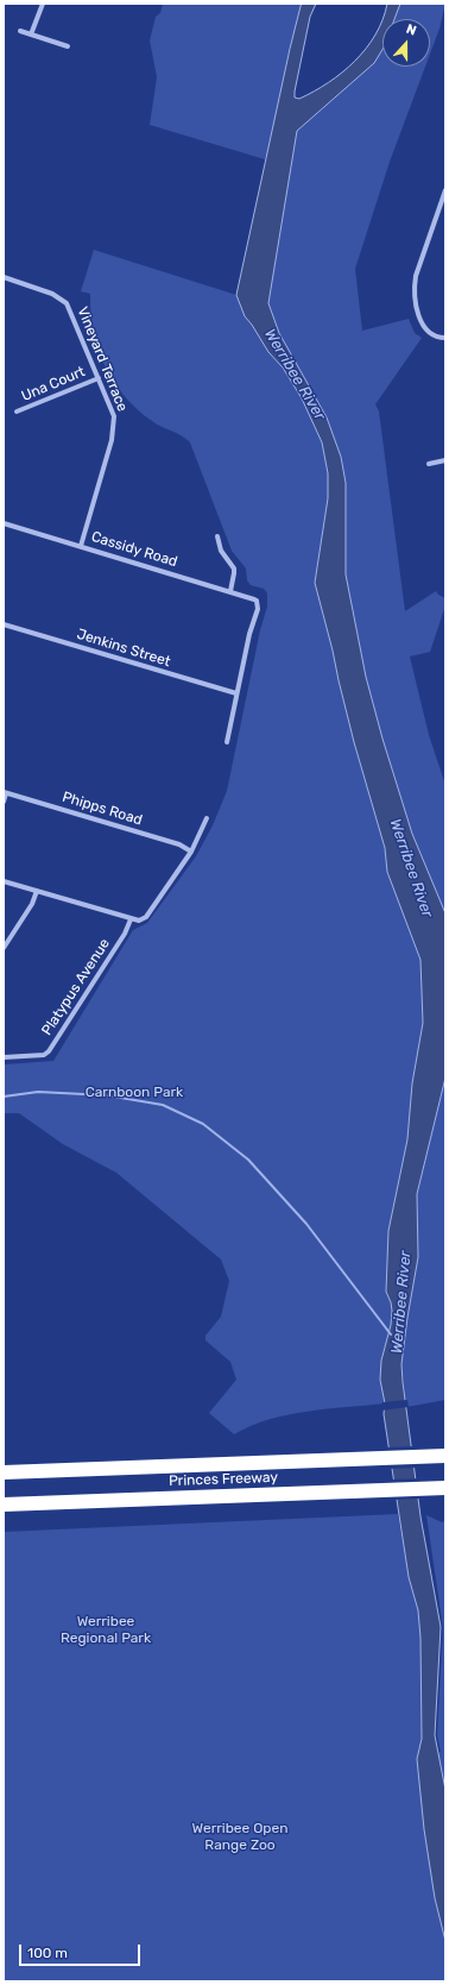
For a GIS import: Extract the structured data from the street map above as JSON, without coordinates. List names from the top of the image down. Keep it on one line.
{"streets":{"highway":["Princes Freeway"],"street":["Vineyard Terrace","Una Court","Cassidy Road","Jenkins Street","Phipps Road","Platypus Avenue"]},"crossings":[["Vineyard Terrace","Una Court"],["Vineyard Terrace","Cassidy Road"],["Cassidy Road","Jenkins Street"]],"water":["Werribee River"],"parks":["Carnboon Park","Werribee Regional Park","Werribee Open Range Zoo"],"scale_bar":"100 m","north":"top"}
